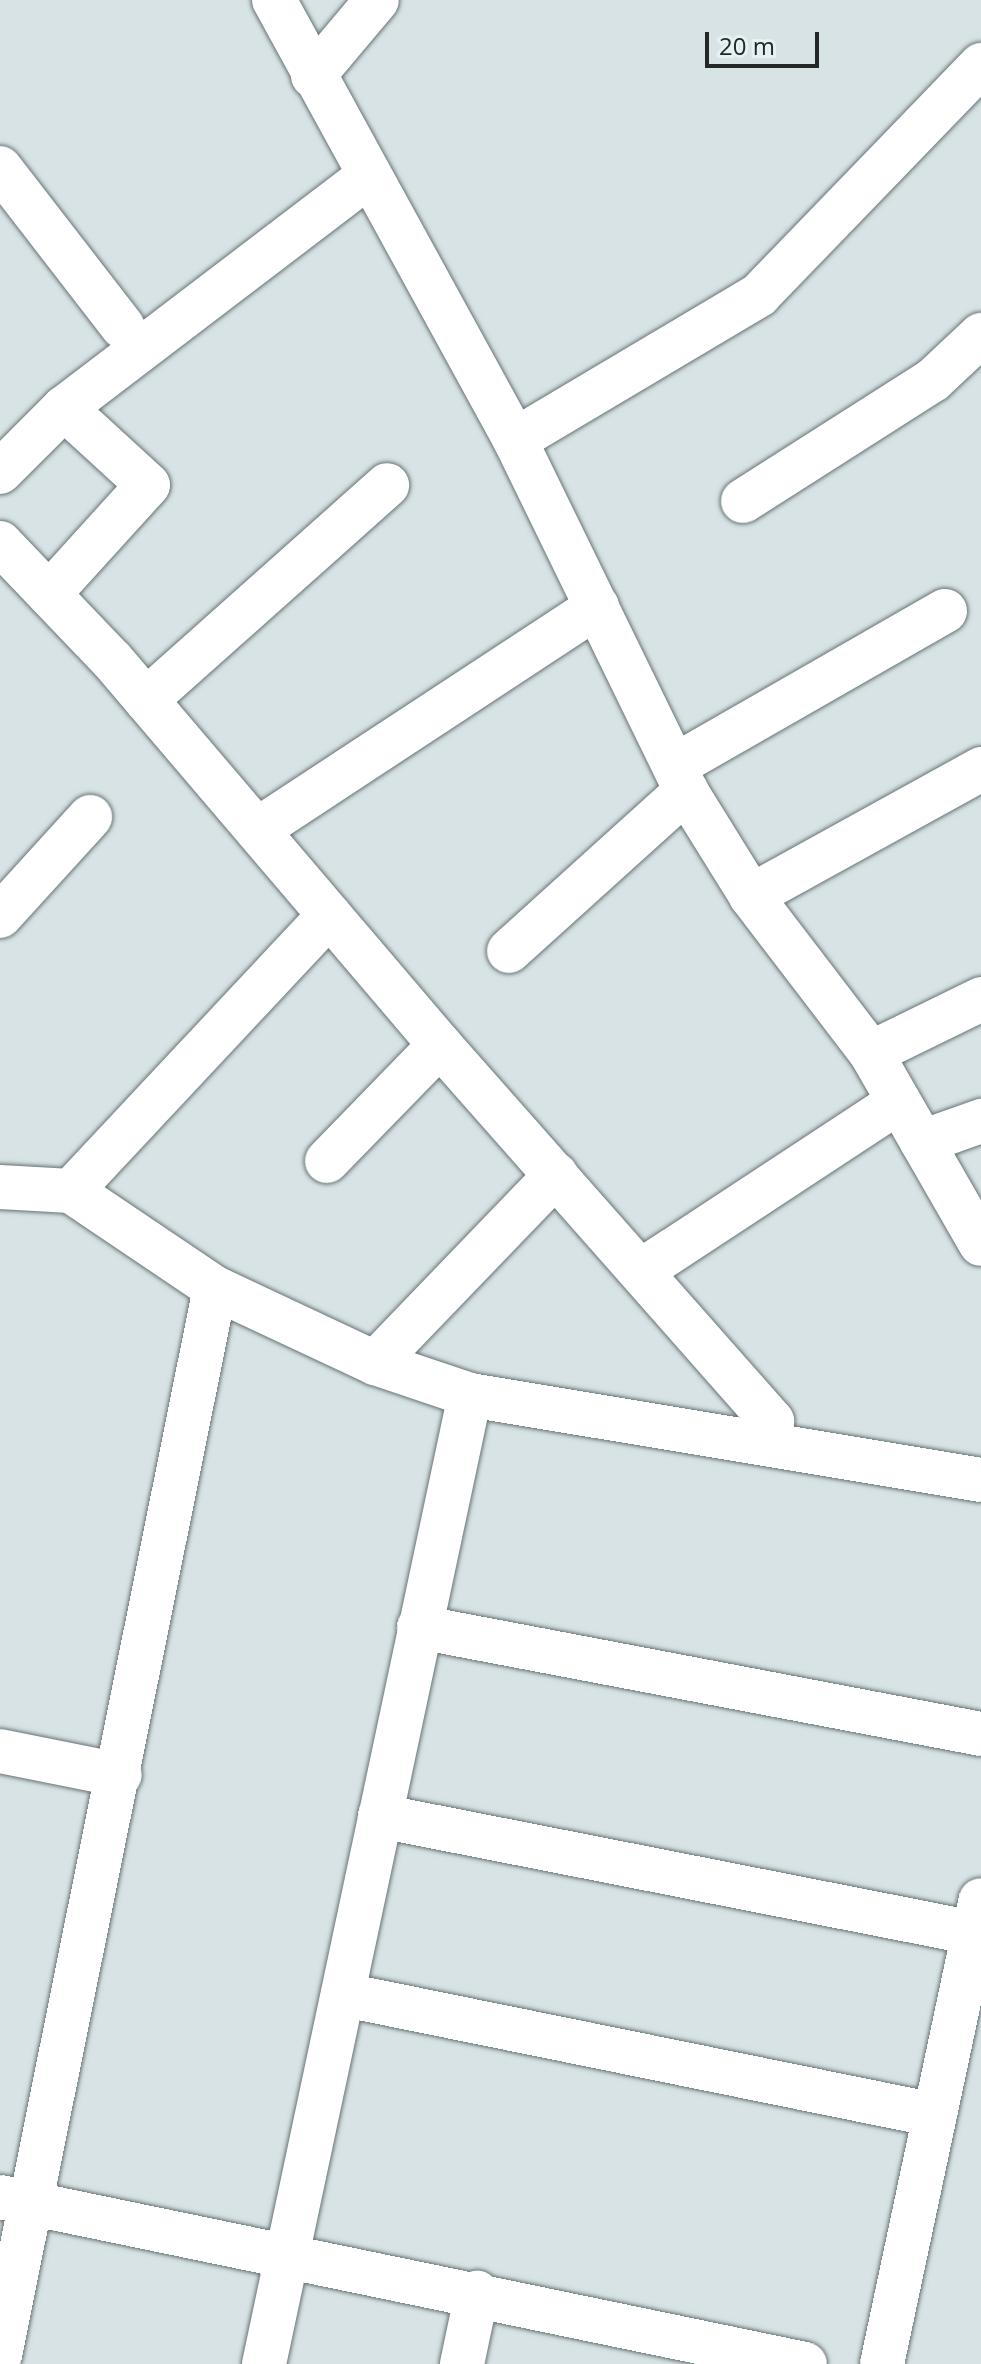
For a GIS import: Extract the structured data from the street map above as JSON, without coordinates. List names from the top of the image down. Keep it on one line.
{"scale_bar":"20 m"}
